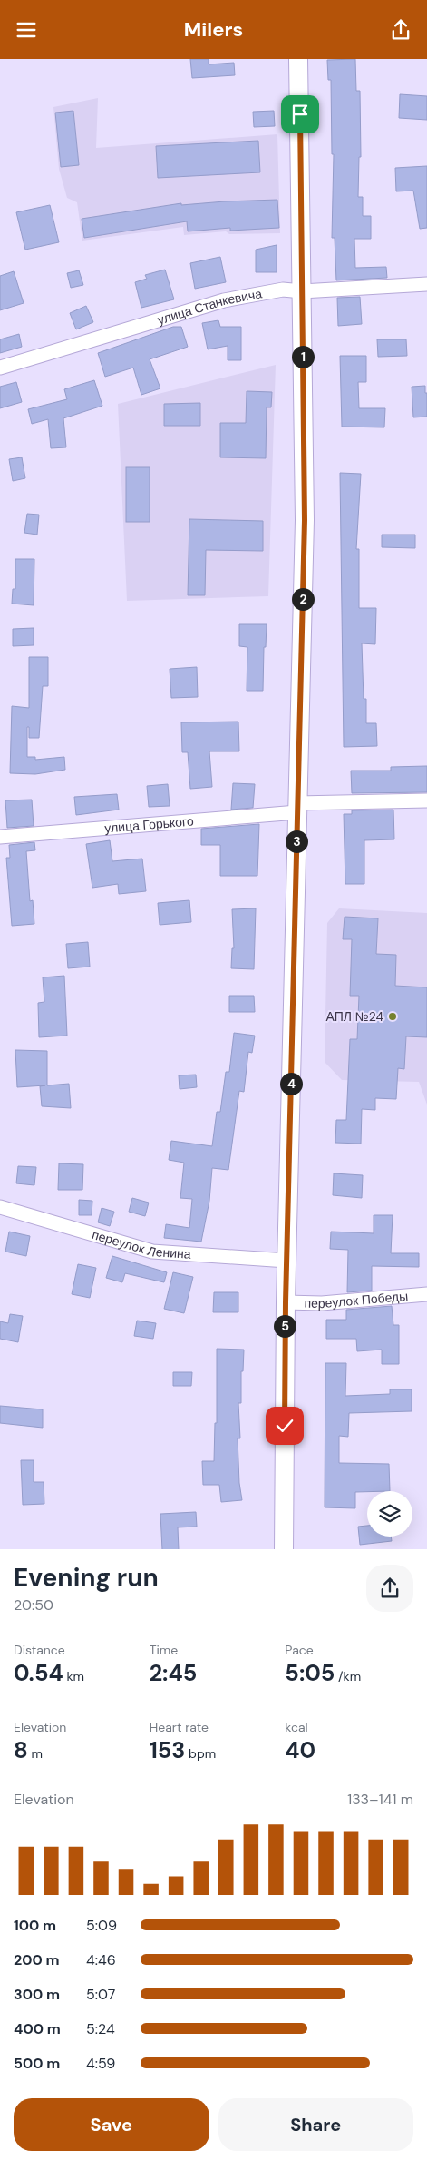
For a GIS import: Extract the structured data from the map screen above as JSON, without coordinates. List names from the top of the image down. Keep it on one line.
{"streets":{"street":["улица Станкевича","улица Горького","переулок Ленина","переулок Победы"]},"places":["АПЛ №24"],"page":{"header":"Milers","pins":["1","2","3","4","5"],"heading":["Evening run","20:50"],"stats":[["Distance","0.54 km"],["Time","2:45"],["Pace","5:05 /km"],["Elevation","8 m"],["Heart rate","153 bpm"],["kcal","40"]],"chart":["Elevation","133–141 m"],"list":[{"name":"100 m","note":"5:09"},{"name":"200 m","note":"4:46"},{"name":"300 m","note":"5:07"},{"name":"400 m","note":"5:24"},{"name":"500 m","note":"4:59"}],"buttons":["Save","Share"]}}
